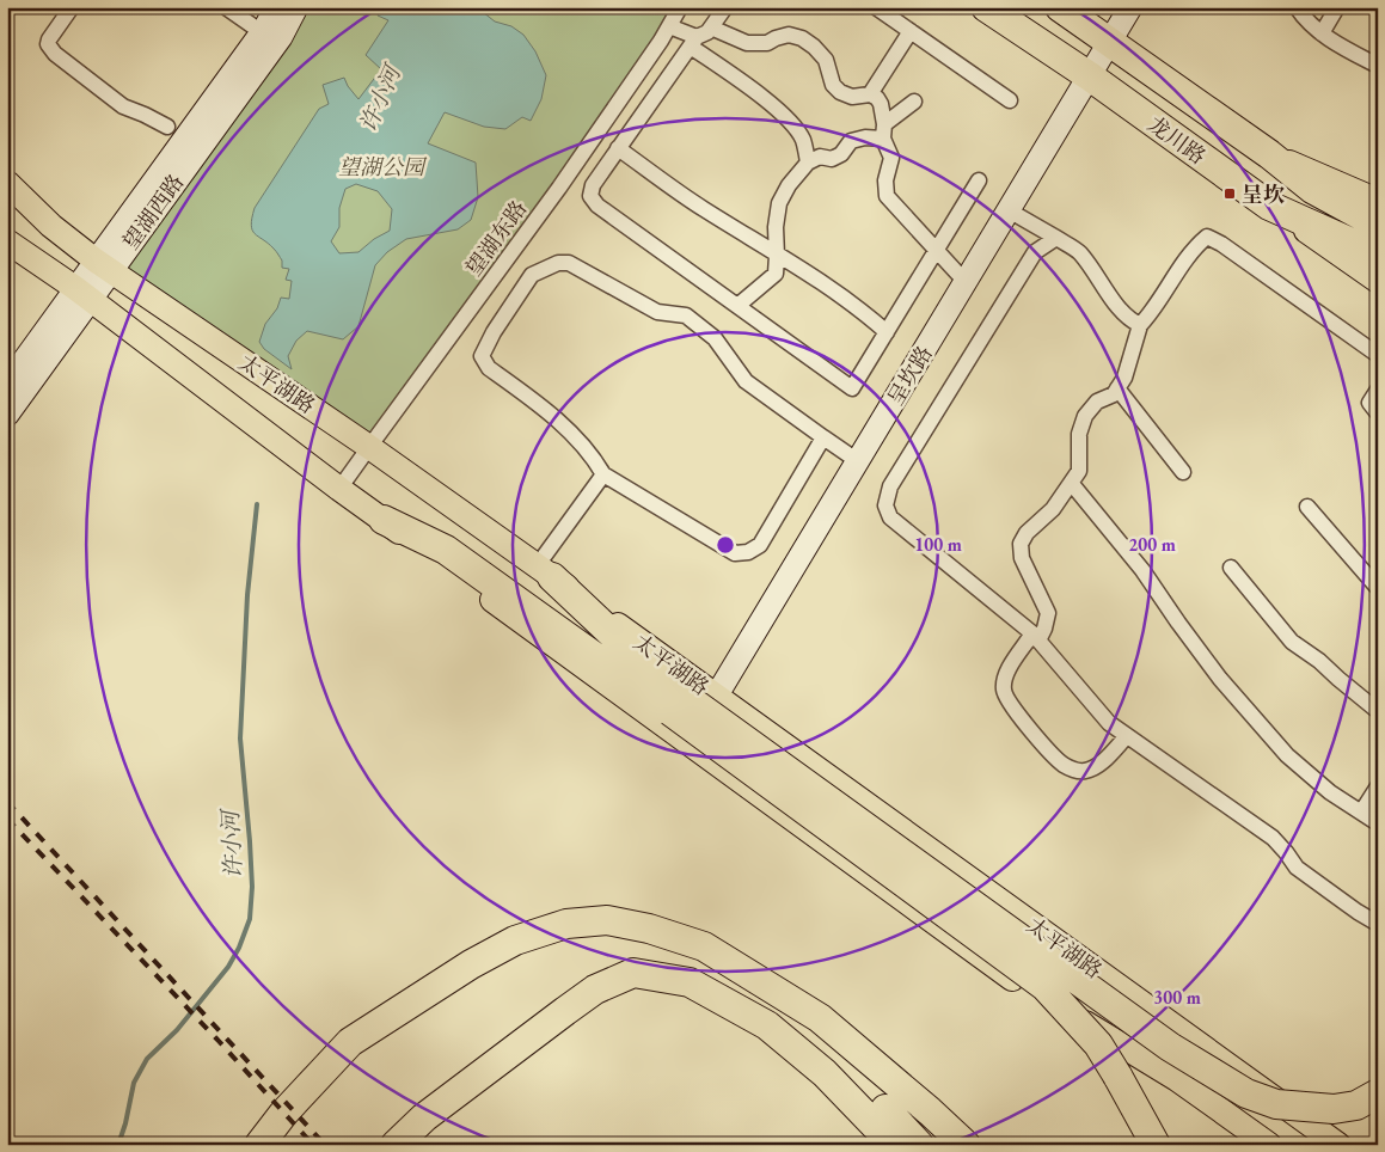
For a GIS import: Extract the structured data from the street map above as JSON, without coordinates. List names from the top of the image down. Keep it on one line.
{"streets":{"highway":["龙川路"],"main road":["太平湖路"],"street":["望湖西路","望湖东路","呈坎路"]},"crossings":[["龙川路","呈坎路"],["望湖西路","太平湖路"],["望湖东路","太平湖路"],["呈坎路","太平湖路"]],"water":["许小河"],"parks":["望湖公园"],"places":{"transit":["呈坎"]},"rings":["100 m","200 m","300 m"]}
